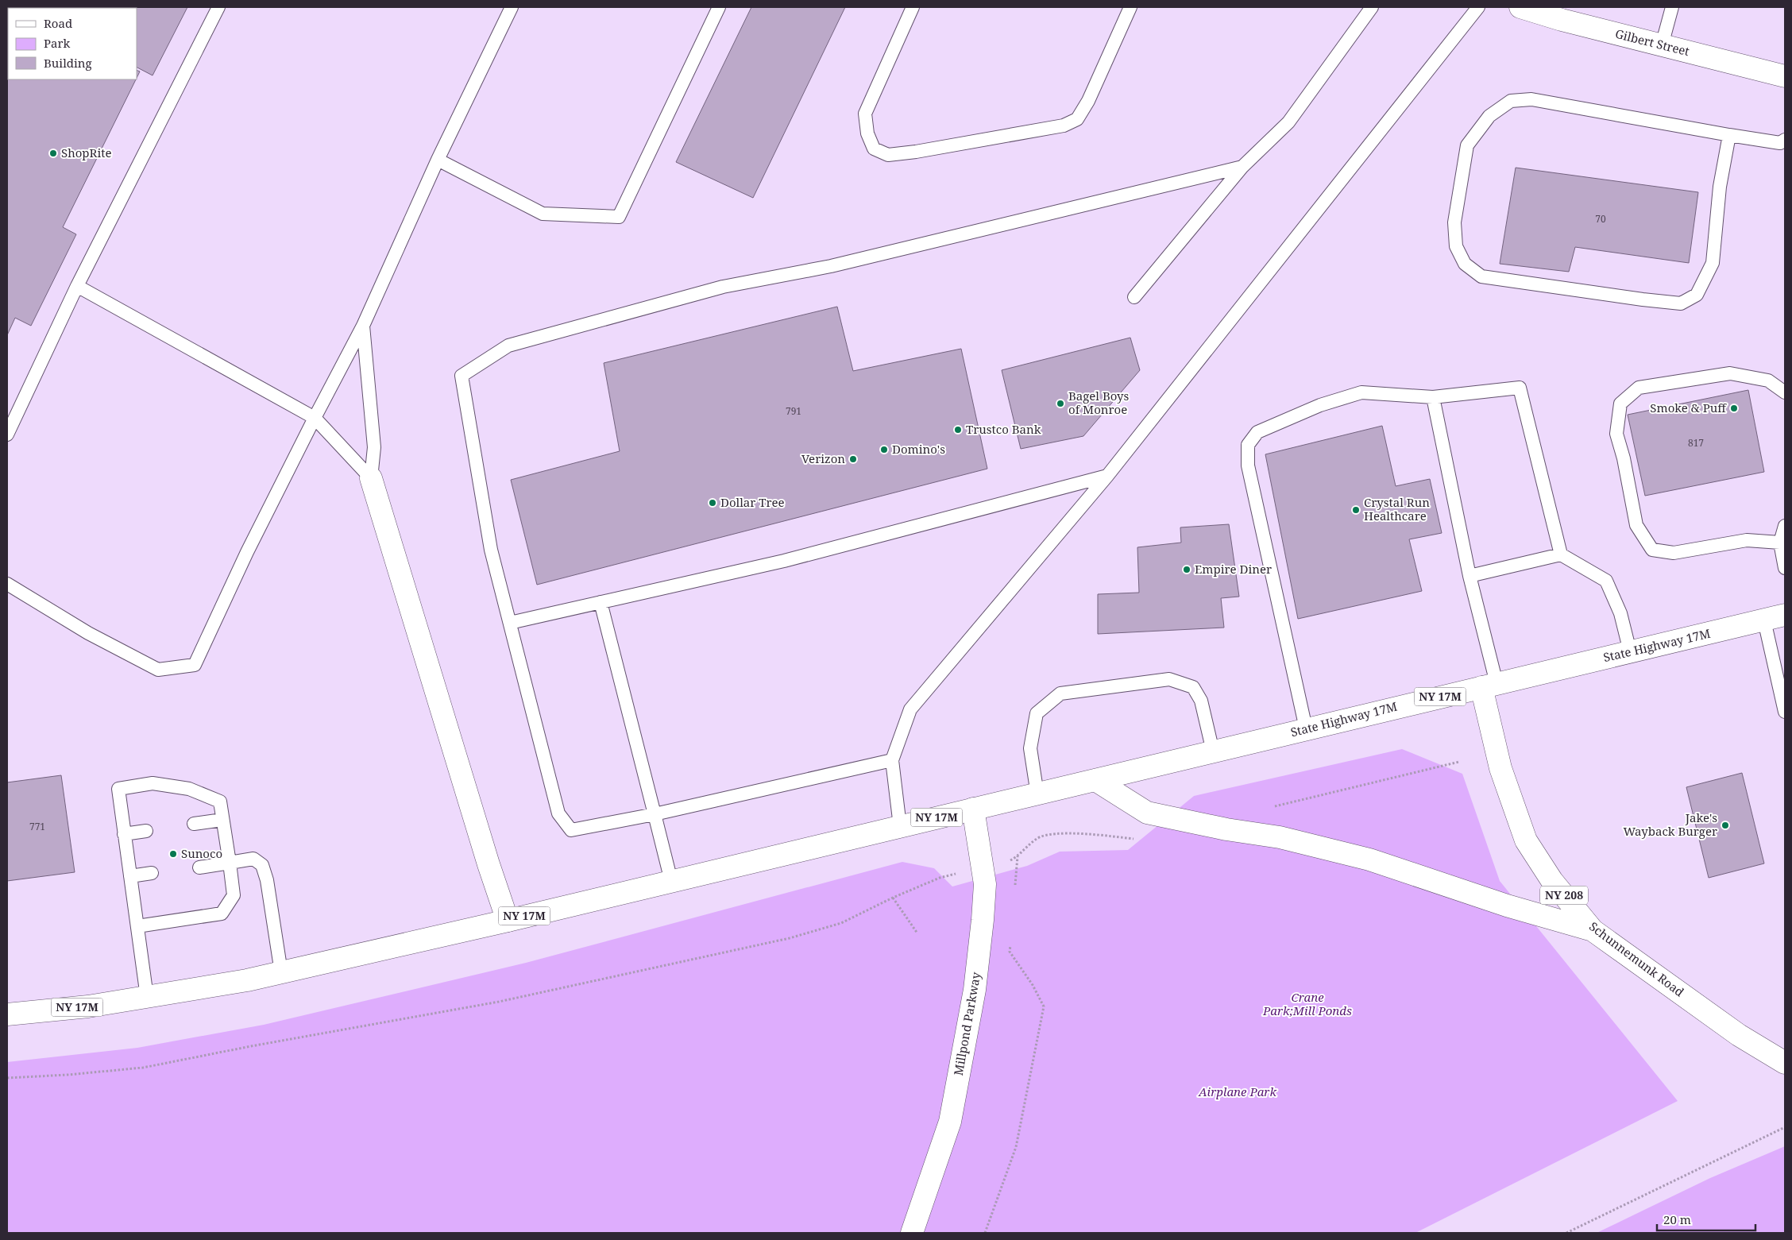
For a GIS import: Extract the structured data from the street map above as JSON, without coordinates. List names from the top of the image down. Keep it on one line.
{"streets":{"main road":["Gilbert Street","State Highway 17M","NY 17M","NY 208","Schunnemunk Road","Millpond Parkway"]},"crossings":[["State Highway 17M","NY 17M"],["State Highway 17M","Schunnemunk Road"],["State Highway 17M","Millpond Parkway"],["NY 17M","Millpond Parkway"]],"parks":["Crane Park;Mill Ponds","Airplane Park"],"places":["ShopRite","Bagel Boys of Monroe","Smoke & Puff","Trustco Bank","Domino's","Verizon","Dollar Tree","Crystal Run Healthcare","Empire Diner","Jake's Wayback Burger","Sunoco"],"house_numbers":["70","791","817","771"],"legend":["Road","Park","Building"],"scale_bar":"20 m"}
